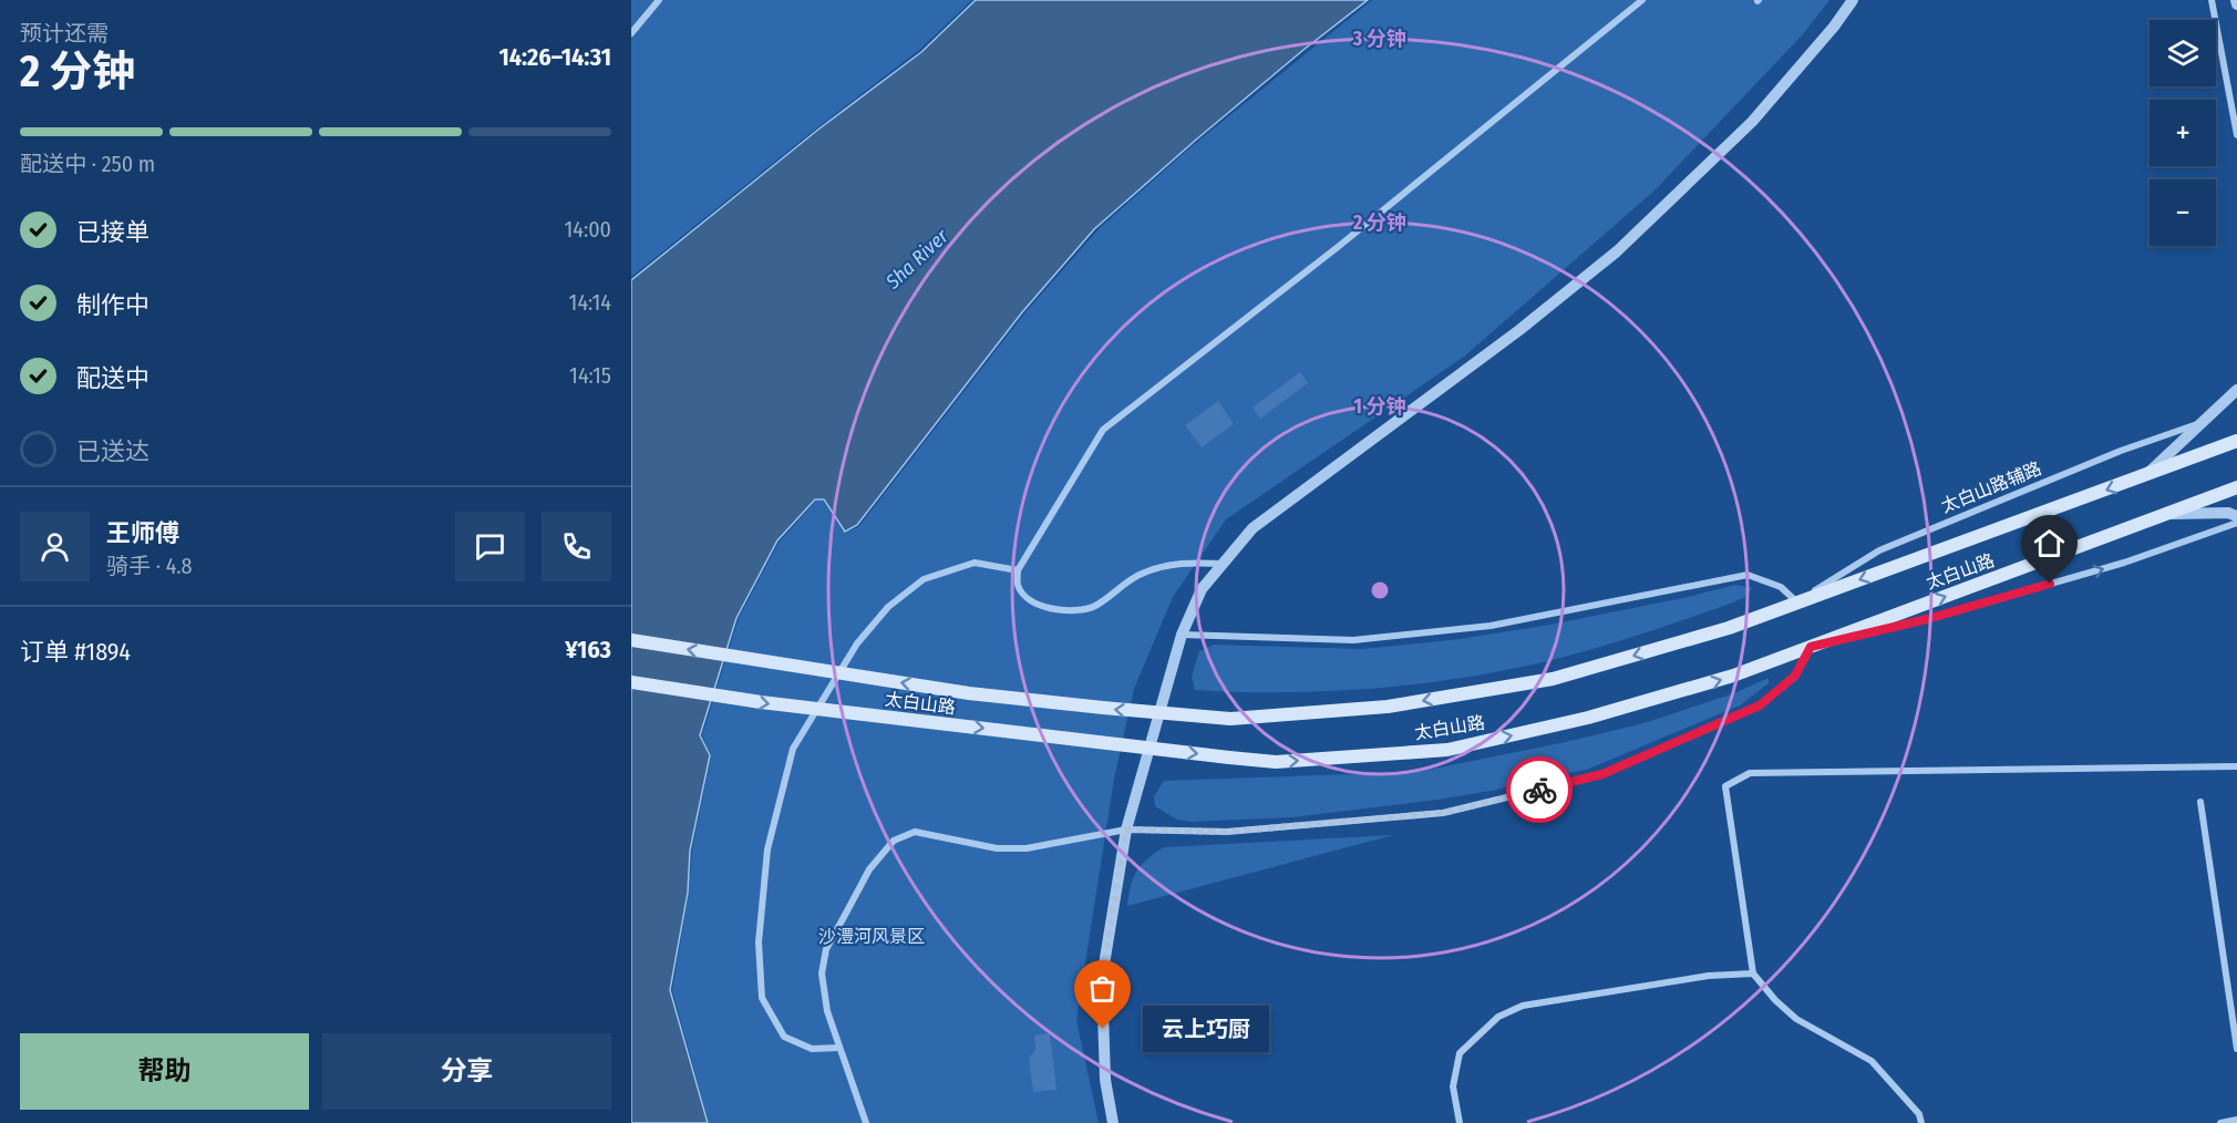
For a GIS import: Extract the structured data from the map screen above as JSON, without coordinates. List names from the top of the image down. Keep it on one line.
{"streets":{"main road":["太白山路"],"street":["太白山路辅路"]},"crossings":[["太白山路辅路","太白山路"]],"water":["Sha River"],"parks":["沙澧河风景区"],"places":["云上巧厨"],"page":{"heading":["2 分钟","预计还需","14:26–14:31"],"panel":["王师傅","骑手 · 4.8","订单 #1894","¥163"],"map_buttons":["+","−"],"bar":"配送中 · 250 m","list":[["已接单","14:00"],["制作中","14:14"],["配送中","14:15"],"已送达"],"bubble":"云上巧厨","buttons":["帮助","分享"]},"rings":["3 分钟","2 分钟","1 分钟"]}
